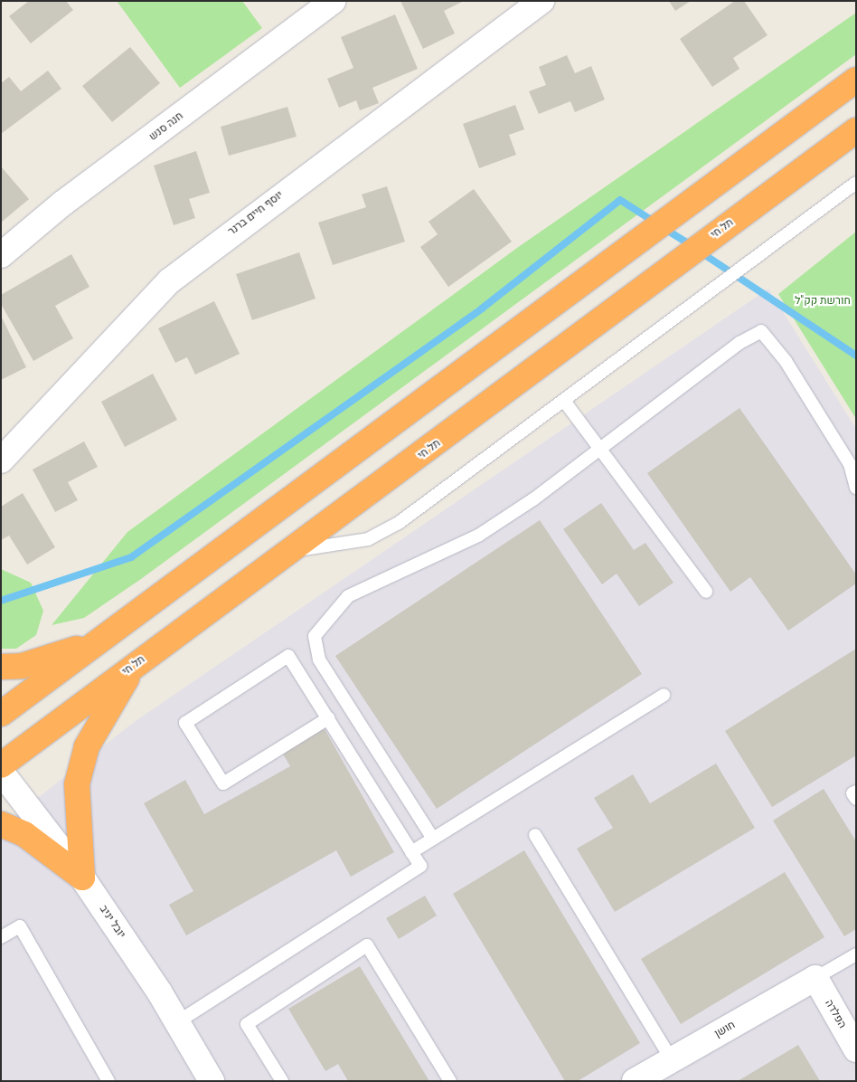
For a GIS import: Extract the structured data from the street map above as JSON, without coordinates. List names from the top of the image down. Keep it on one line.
{"streets":{"highway":["תל חי"],"street":["חנה סנש","יוסף חיים ברנר","יובל יניב","הפלדה","חושן"]},"crossings":[["הפלדה","חושן"]],"parks":["חורשת קק\"ל"]}
